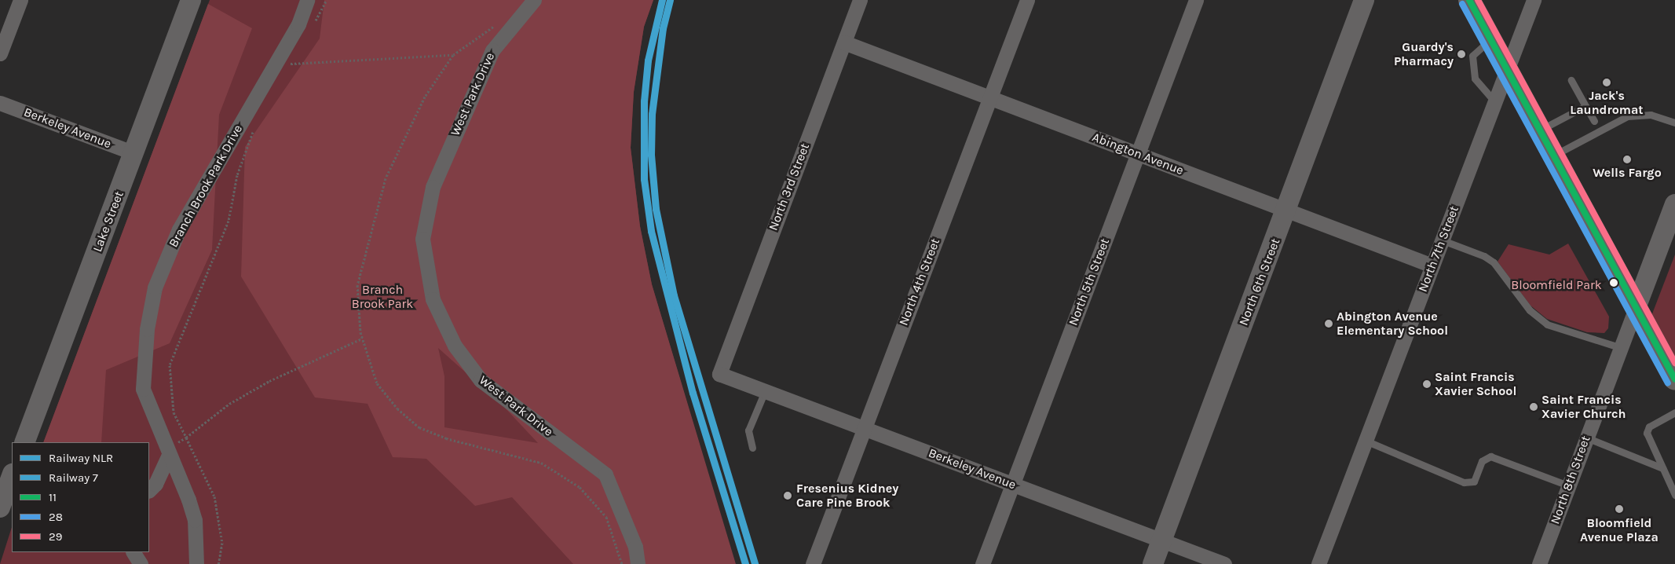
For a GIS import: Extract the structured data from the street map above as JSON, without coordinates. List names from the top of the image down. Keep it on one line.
{"streets":{"street":["West Park Drive","Berkeley Avenue","Abington Avenue","Branch Brook Park Drive","North 3rd Street","Lake Street","North 7th Street","North 4th Street","North 5th Street","North 6th Street","North 8th Street"]},"crossings":[["Berkeley Avenue","North 3rd Street"],["Berkeley Avenue","Lake Street"],["Berkeley Avenue","North 4th Street"],["Berkeley Avenue","North 5th Street"],["Berkeley Avenue","North 6th Street"],["Abington Avenue","North 3rd Street"],["Abington Avenue","North 7th Street"],["Abington Avenue","North 4th Street"],["Abington Avenue","North 5th Street"],["Abington Avenue","North 6th Street"]],"parks":["Bloomfield Park","Branch Brook Park"],"places":["Guardy's Pharmacy","Jack's Laundromat","Wells Fargo","Abington Avenue Elementary School","Saint Francis Xavier School","Saint Francis Xavier Church","Fresenius Kidney Care Pine Brook","Bloomfield Avenue Plaza"],"lines":["rail line NLR","rail line 7","transit line 11","transit line 29","transit line 28"],"legend":["Railway NLR","Railway 7","11","28","29"]}
